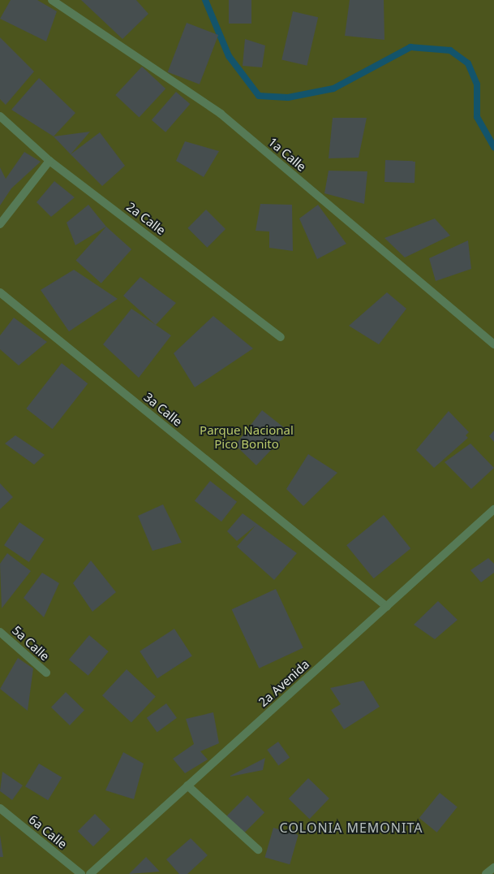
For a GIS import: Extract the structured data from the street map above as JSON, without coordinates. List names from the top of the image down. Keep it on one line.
{"streets":{"street":["1a Calle","2a Calle","3a Calle","5a Calle","2a Avenida","6a Calle"]},"crossings":[["3a Calle","2a Avenida"]],"districts":["COLONIA MEMONITA"],"parks":["Parque Nacional Pico Bonito"]}
